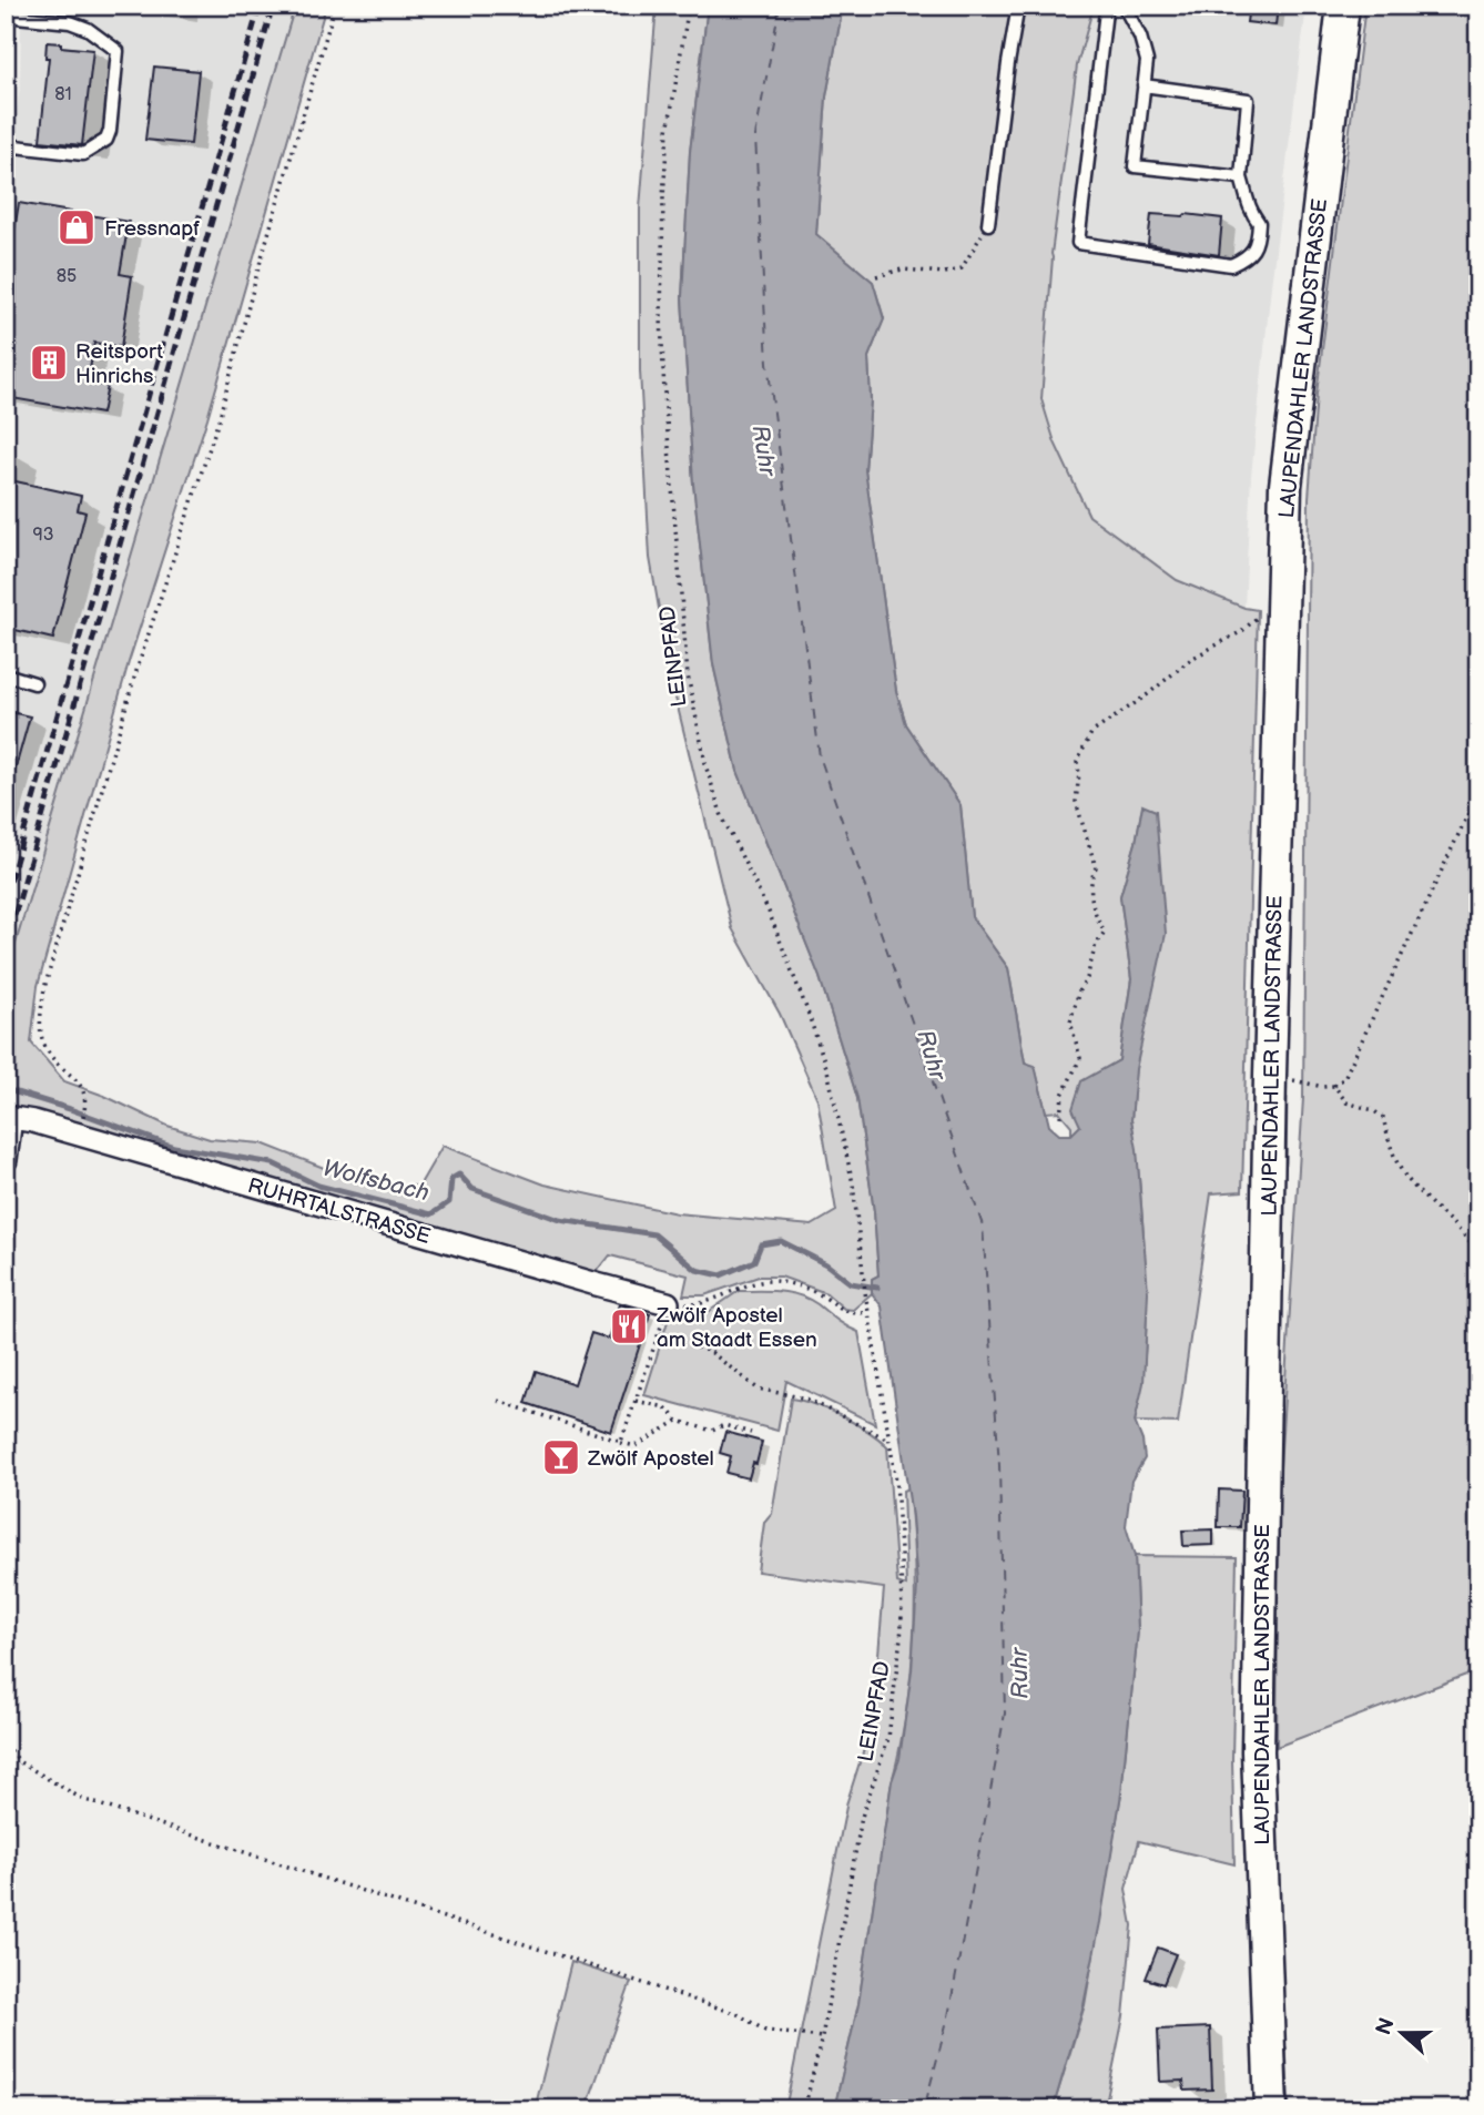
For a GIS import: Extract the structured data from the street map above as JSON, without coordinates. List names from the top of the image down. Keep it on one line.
{"streets":{"main road":["LAUPENDAHLER LANDSTRASSE"],"street":["RUHRTALSTRASSE"],"path":["LEINPFAD"]},"water":["Ruhr","Wolfsbach"],"places":{"shop":["Fressnapf"],"building":["Reitsport Hinrichs"],"restaurant":["Zwölf Apostel am Staadt Essen"],"bar":["Zwölf Apostel"]},"house_numbers":["81","85","93"],"north":"left"}
